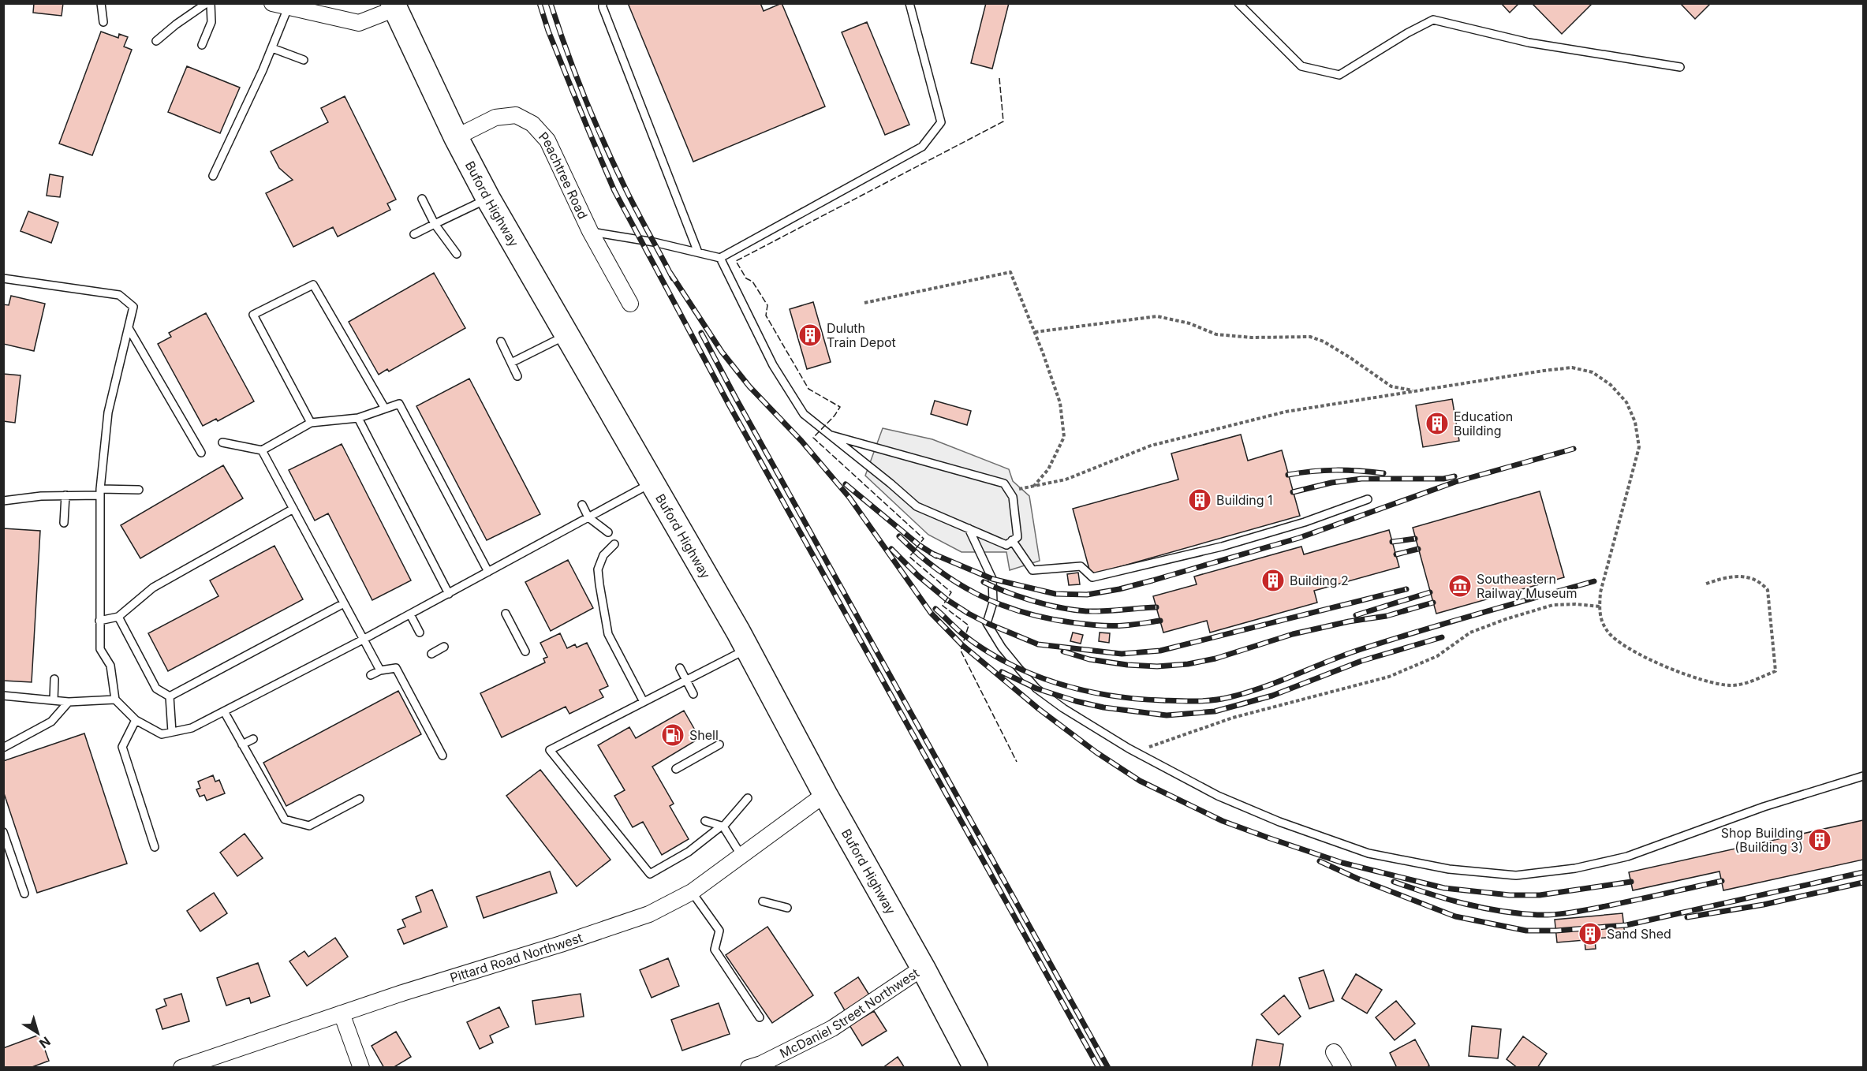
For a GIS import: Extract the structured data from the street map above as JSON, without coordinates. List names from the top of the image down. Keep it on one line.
{"streets":{"main road":["Buford Highway"],"street":["Peachtree Road","Pittard Road Northwest","McDaniel Street Northwest"]},"crossings":[["Peachtree Road","Buford Highway"],["Buford Highway","Pittard Road Northwest"],["Buford Highway","McDaniel Street Northwest"]],"places":{"building":["Duluth Train Depot","Education Building","Building 1","Building 2","Shop Building (Building 3)","Sand Shed"],"museum":["Southeastern Railway Museum"],"fuel station":["Shell"]},"north":"bottom right"}
